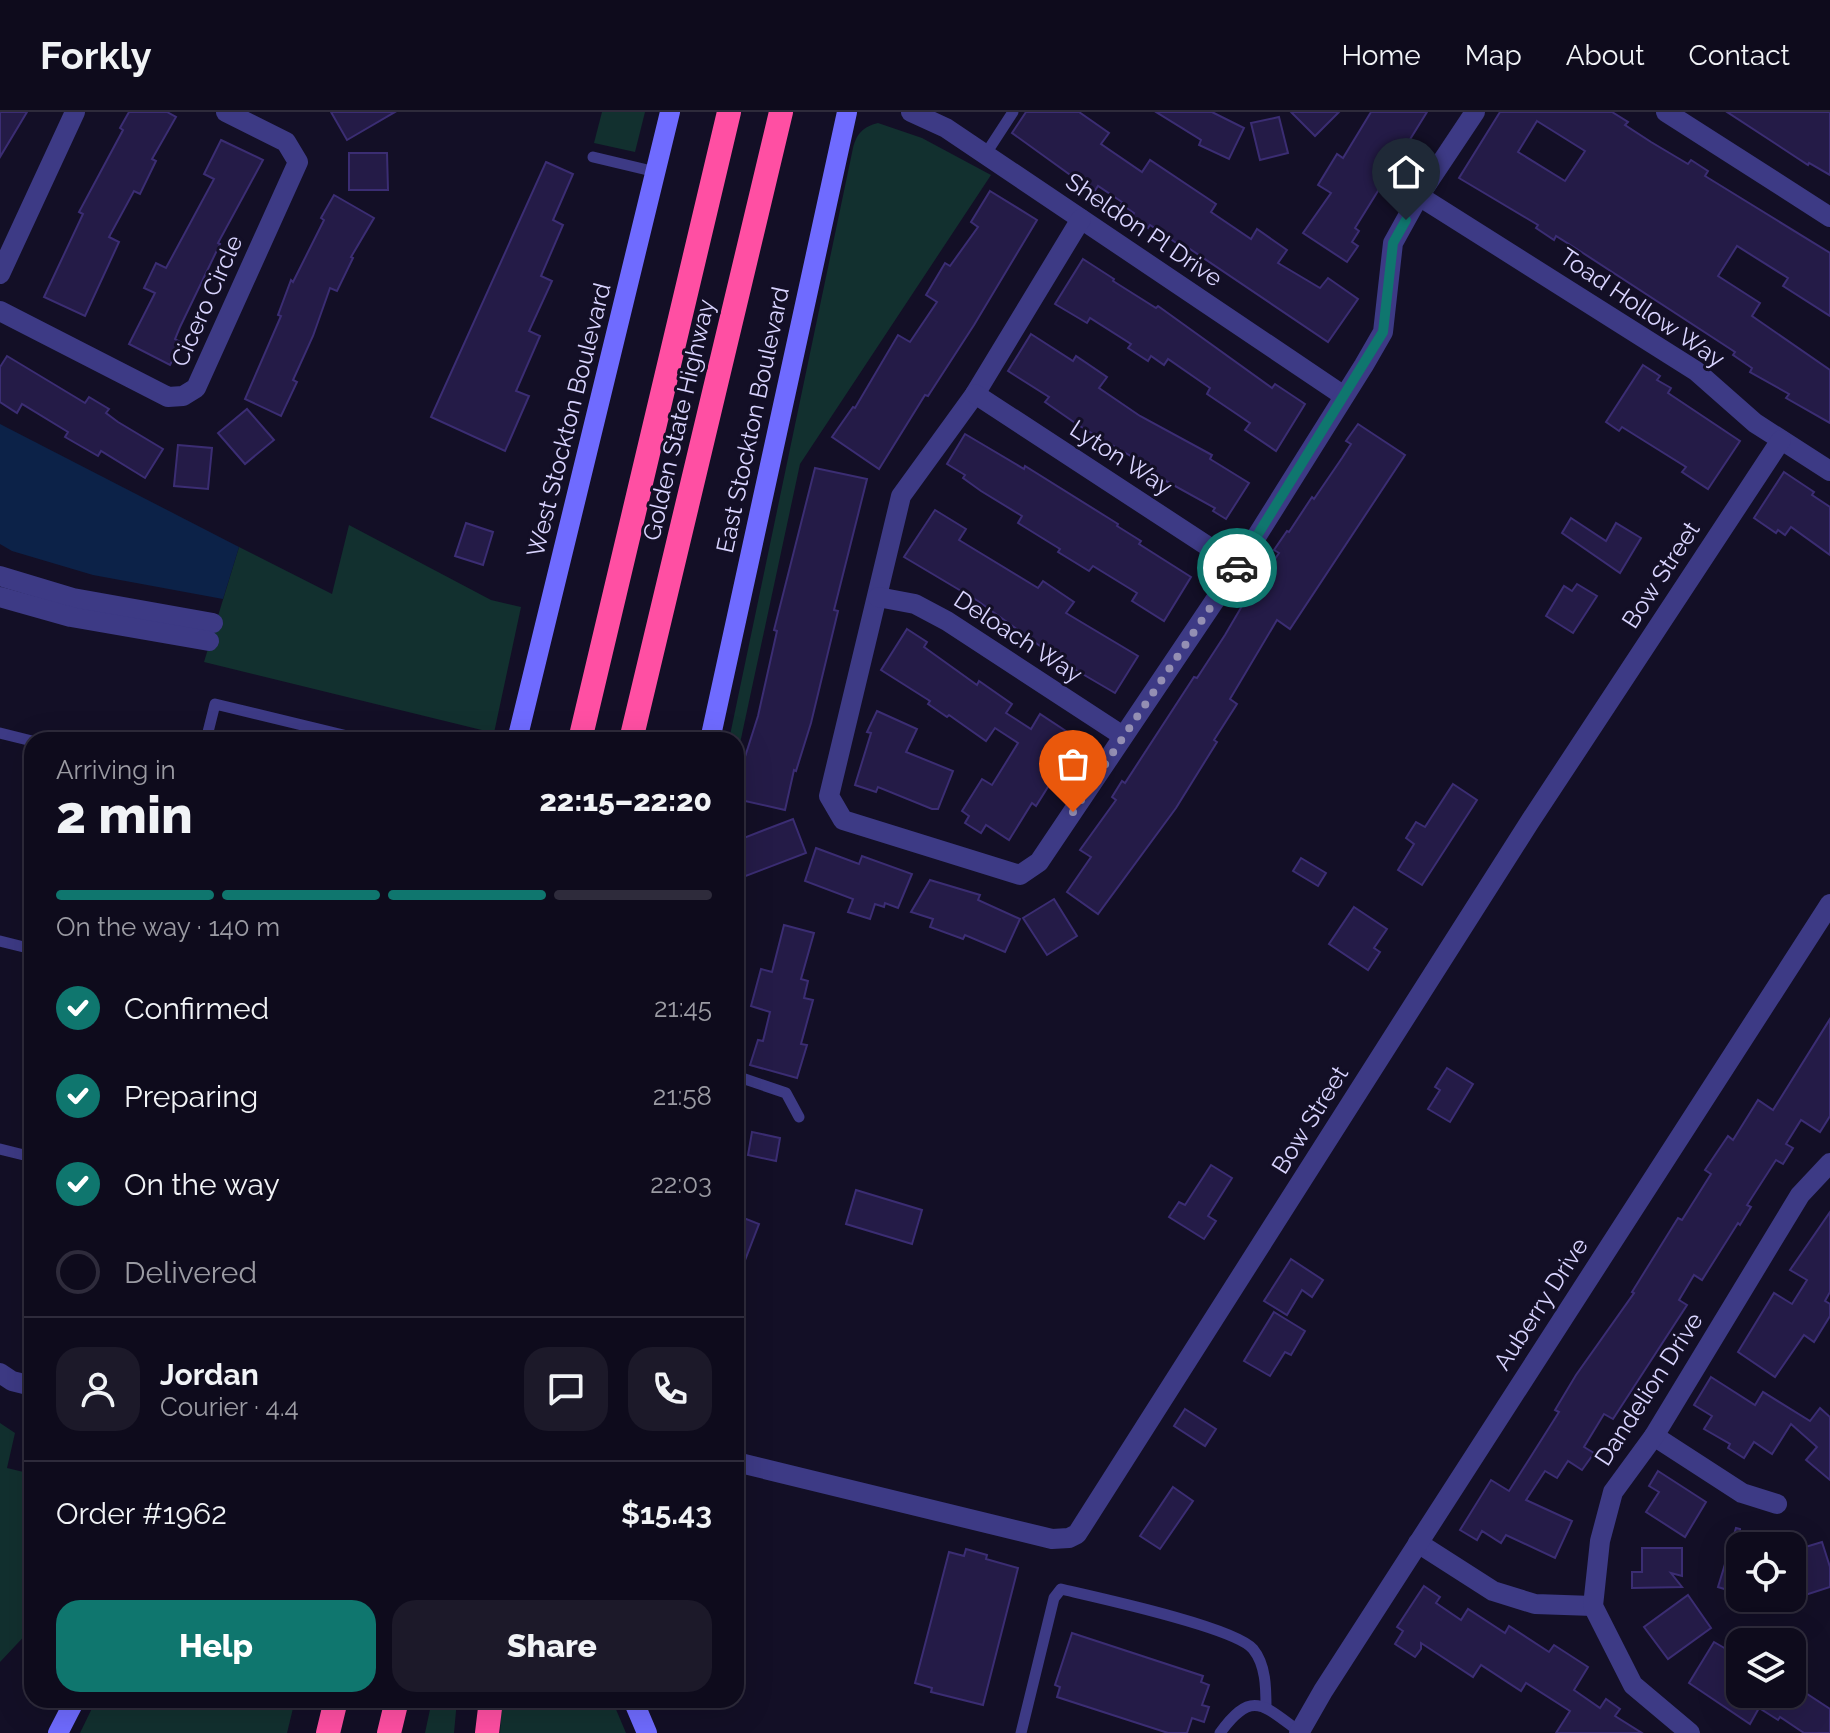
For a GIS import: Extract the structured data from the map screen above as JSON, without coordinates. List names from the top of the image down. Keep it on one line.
{"streets":{"highway":["Golden State Highway"],"street":["Sheldon Pl Drive","Cicero Circle","Toad Hollow Way","West Stockton Boulevard","East Stockton Boulevard","Lyton Way","Bow Street","Deloach Way","Auberry Drive","Dandelion Drive"]},"crossings":[["Toad Hollow Way","Bow Street"]],"page":{"header":"Forkly","nav":["Home","Map","About","Contact"],"heading":["2 min","Arriving in","22:15–22:20"],"panel":["Jordan","Courier · 4.4","Order #1962","$15.43"],"bar":"On the way · 140 m","list":[["Confirmed","21:45"],["Preparing","21:58"],["On the way","22:03"],"Delivered"],"buttons":["Help","Share"]}}
